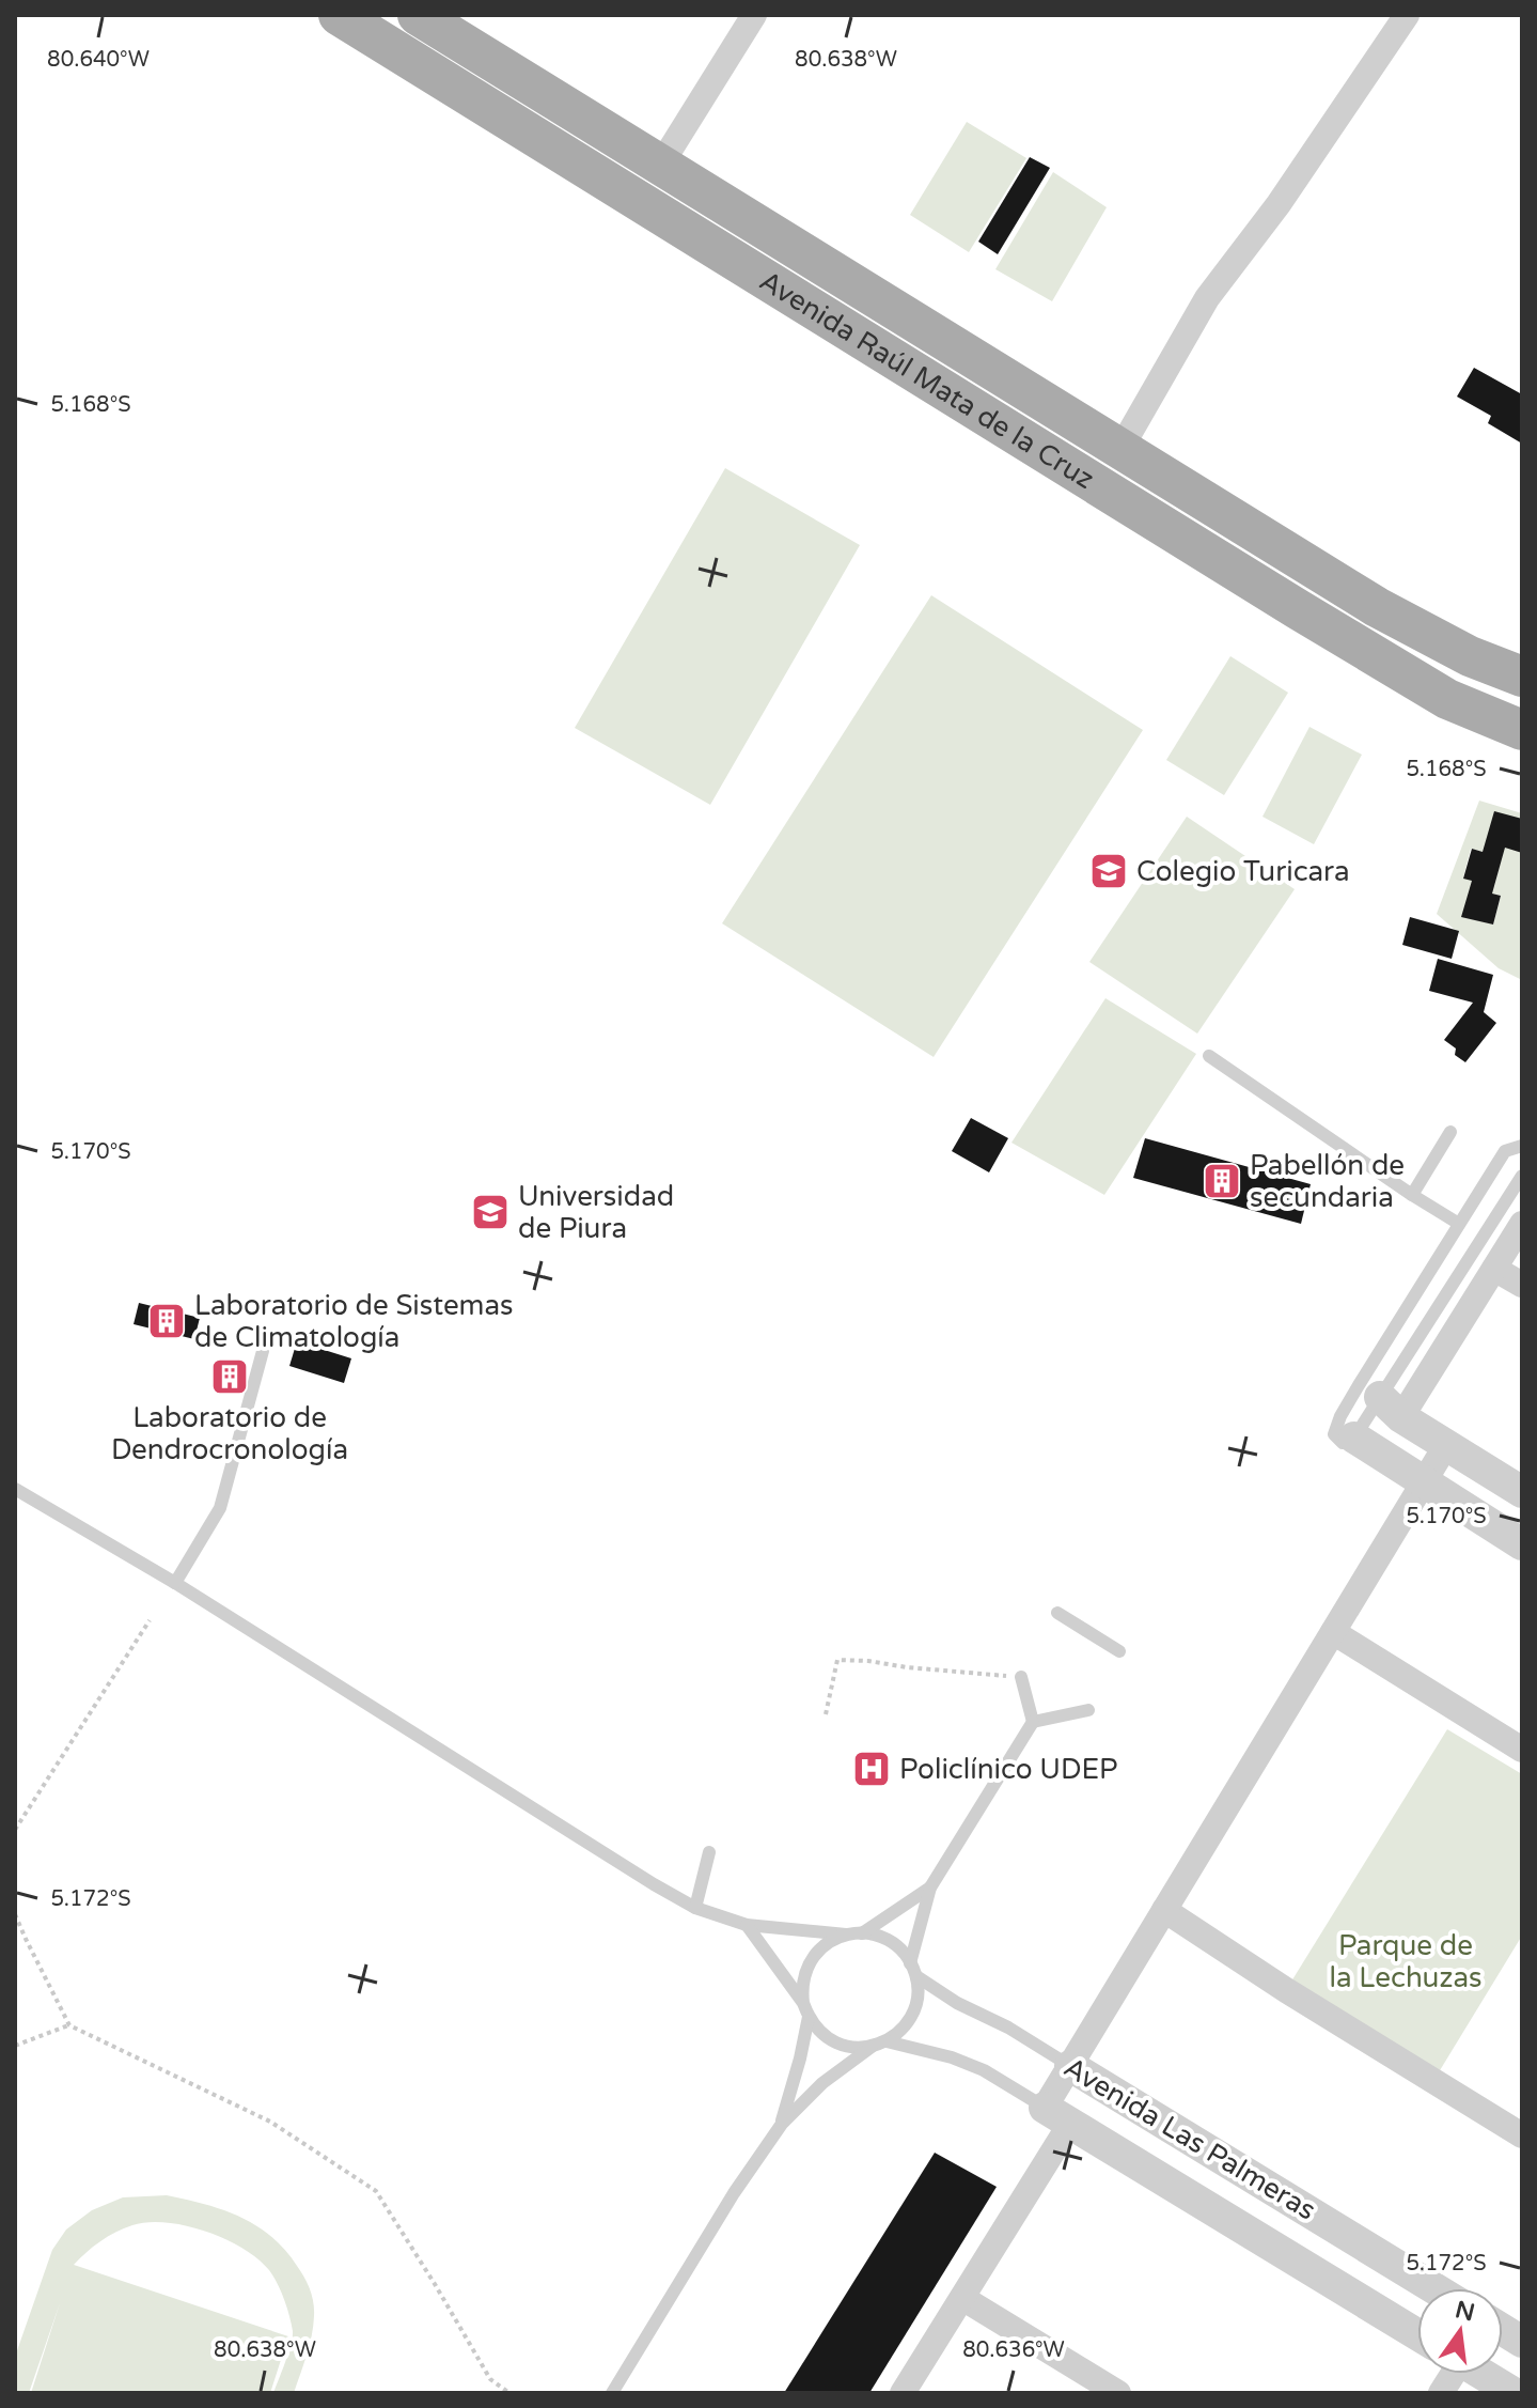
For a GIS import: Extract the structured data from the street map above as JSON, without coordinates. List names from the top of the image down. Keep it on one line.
{"streets":{"main road":["Avenida Raúl Mata de la Cruz"],"street":["Avenida Las Palmeras"]},"parks":["Parque de la Lechuzas"],"places":{"school or university":["Colegio Turicara","Universidad de Piura"],"building":["Pabellón de secundaria","Laboratorio de Sistemas de Climatología","Laboratorio de Dendrocronología"],"hospital":["Policlínico UDEP"]},"north":"top","coordinates":["80.640°W","80.638°W","5.168°S","5.170°S","5.172°S","80.636°W"]}
